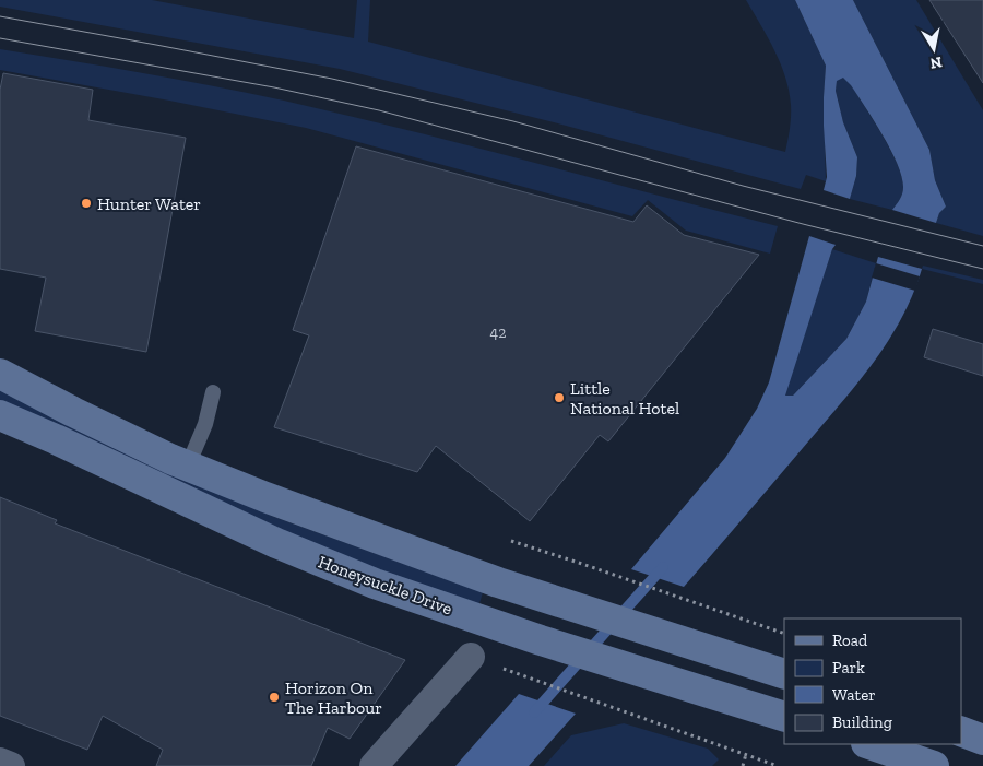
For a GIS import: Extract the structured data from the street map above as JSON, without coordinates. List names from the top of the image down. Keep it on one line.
{"streets":{"main road":["Honeysuckle Drive"]},"places":["Hunter Water","Little National Hotel","Horizon On The Harbour"],"house_numbers":["42"],"legend":["Road","Park","Water","Building"],"north":"bottom"}
